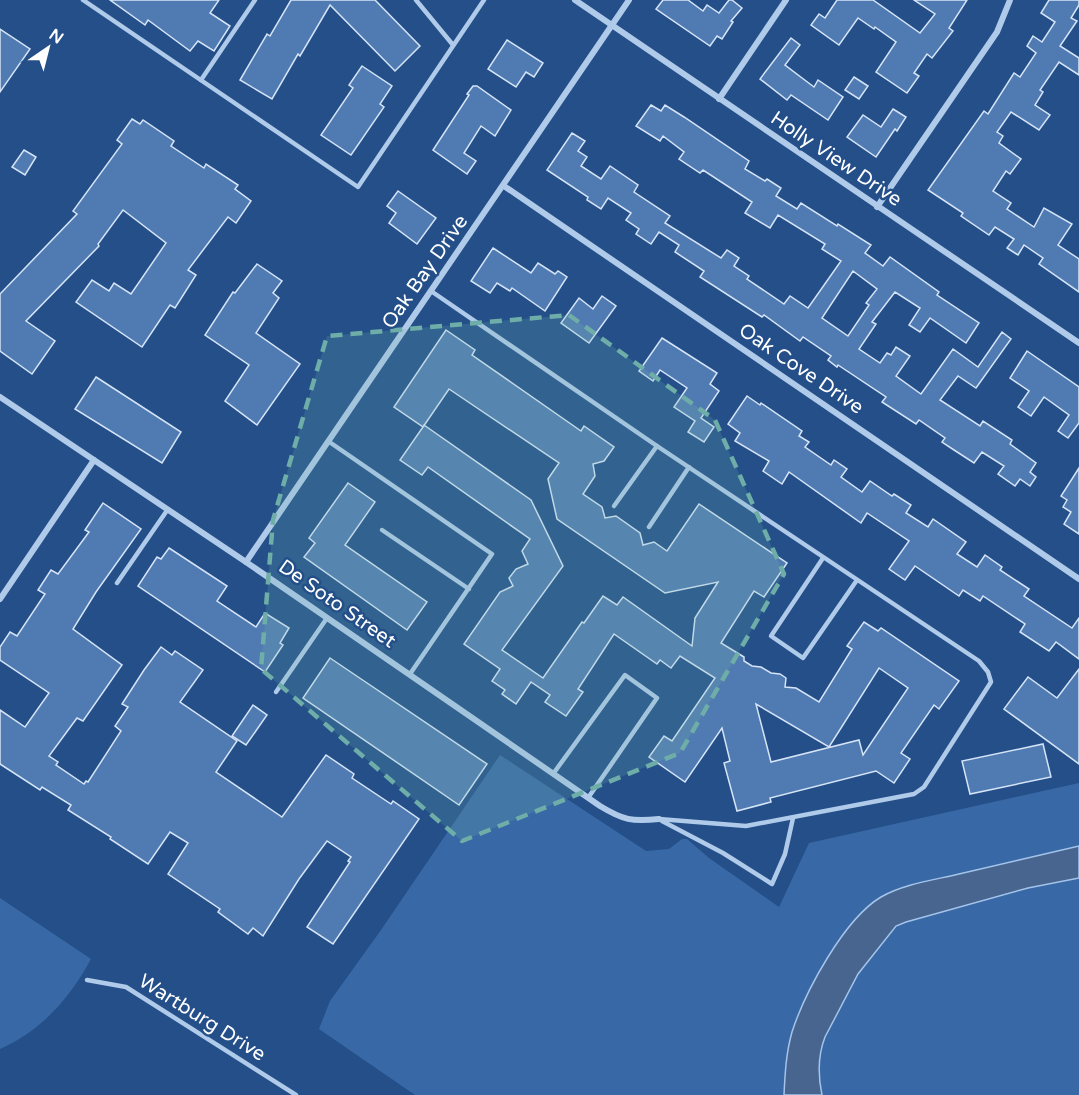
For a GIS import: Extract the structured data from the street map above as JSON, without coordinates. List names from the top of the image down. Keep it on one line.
{"streets":{"street":["Holly View Drive","Oak Bay Drive","Oak Cove Drive","De Soto Street"],"lane":["Wartburg Drive"]},"crossings":[["Holly View Drive","Oak Bay Drive"],["Oak Bay Drive","Oak Cove Drive"],["Oak Bay Drive","De Soto Street"]],"north":"top right"}
